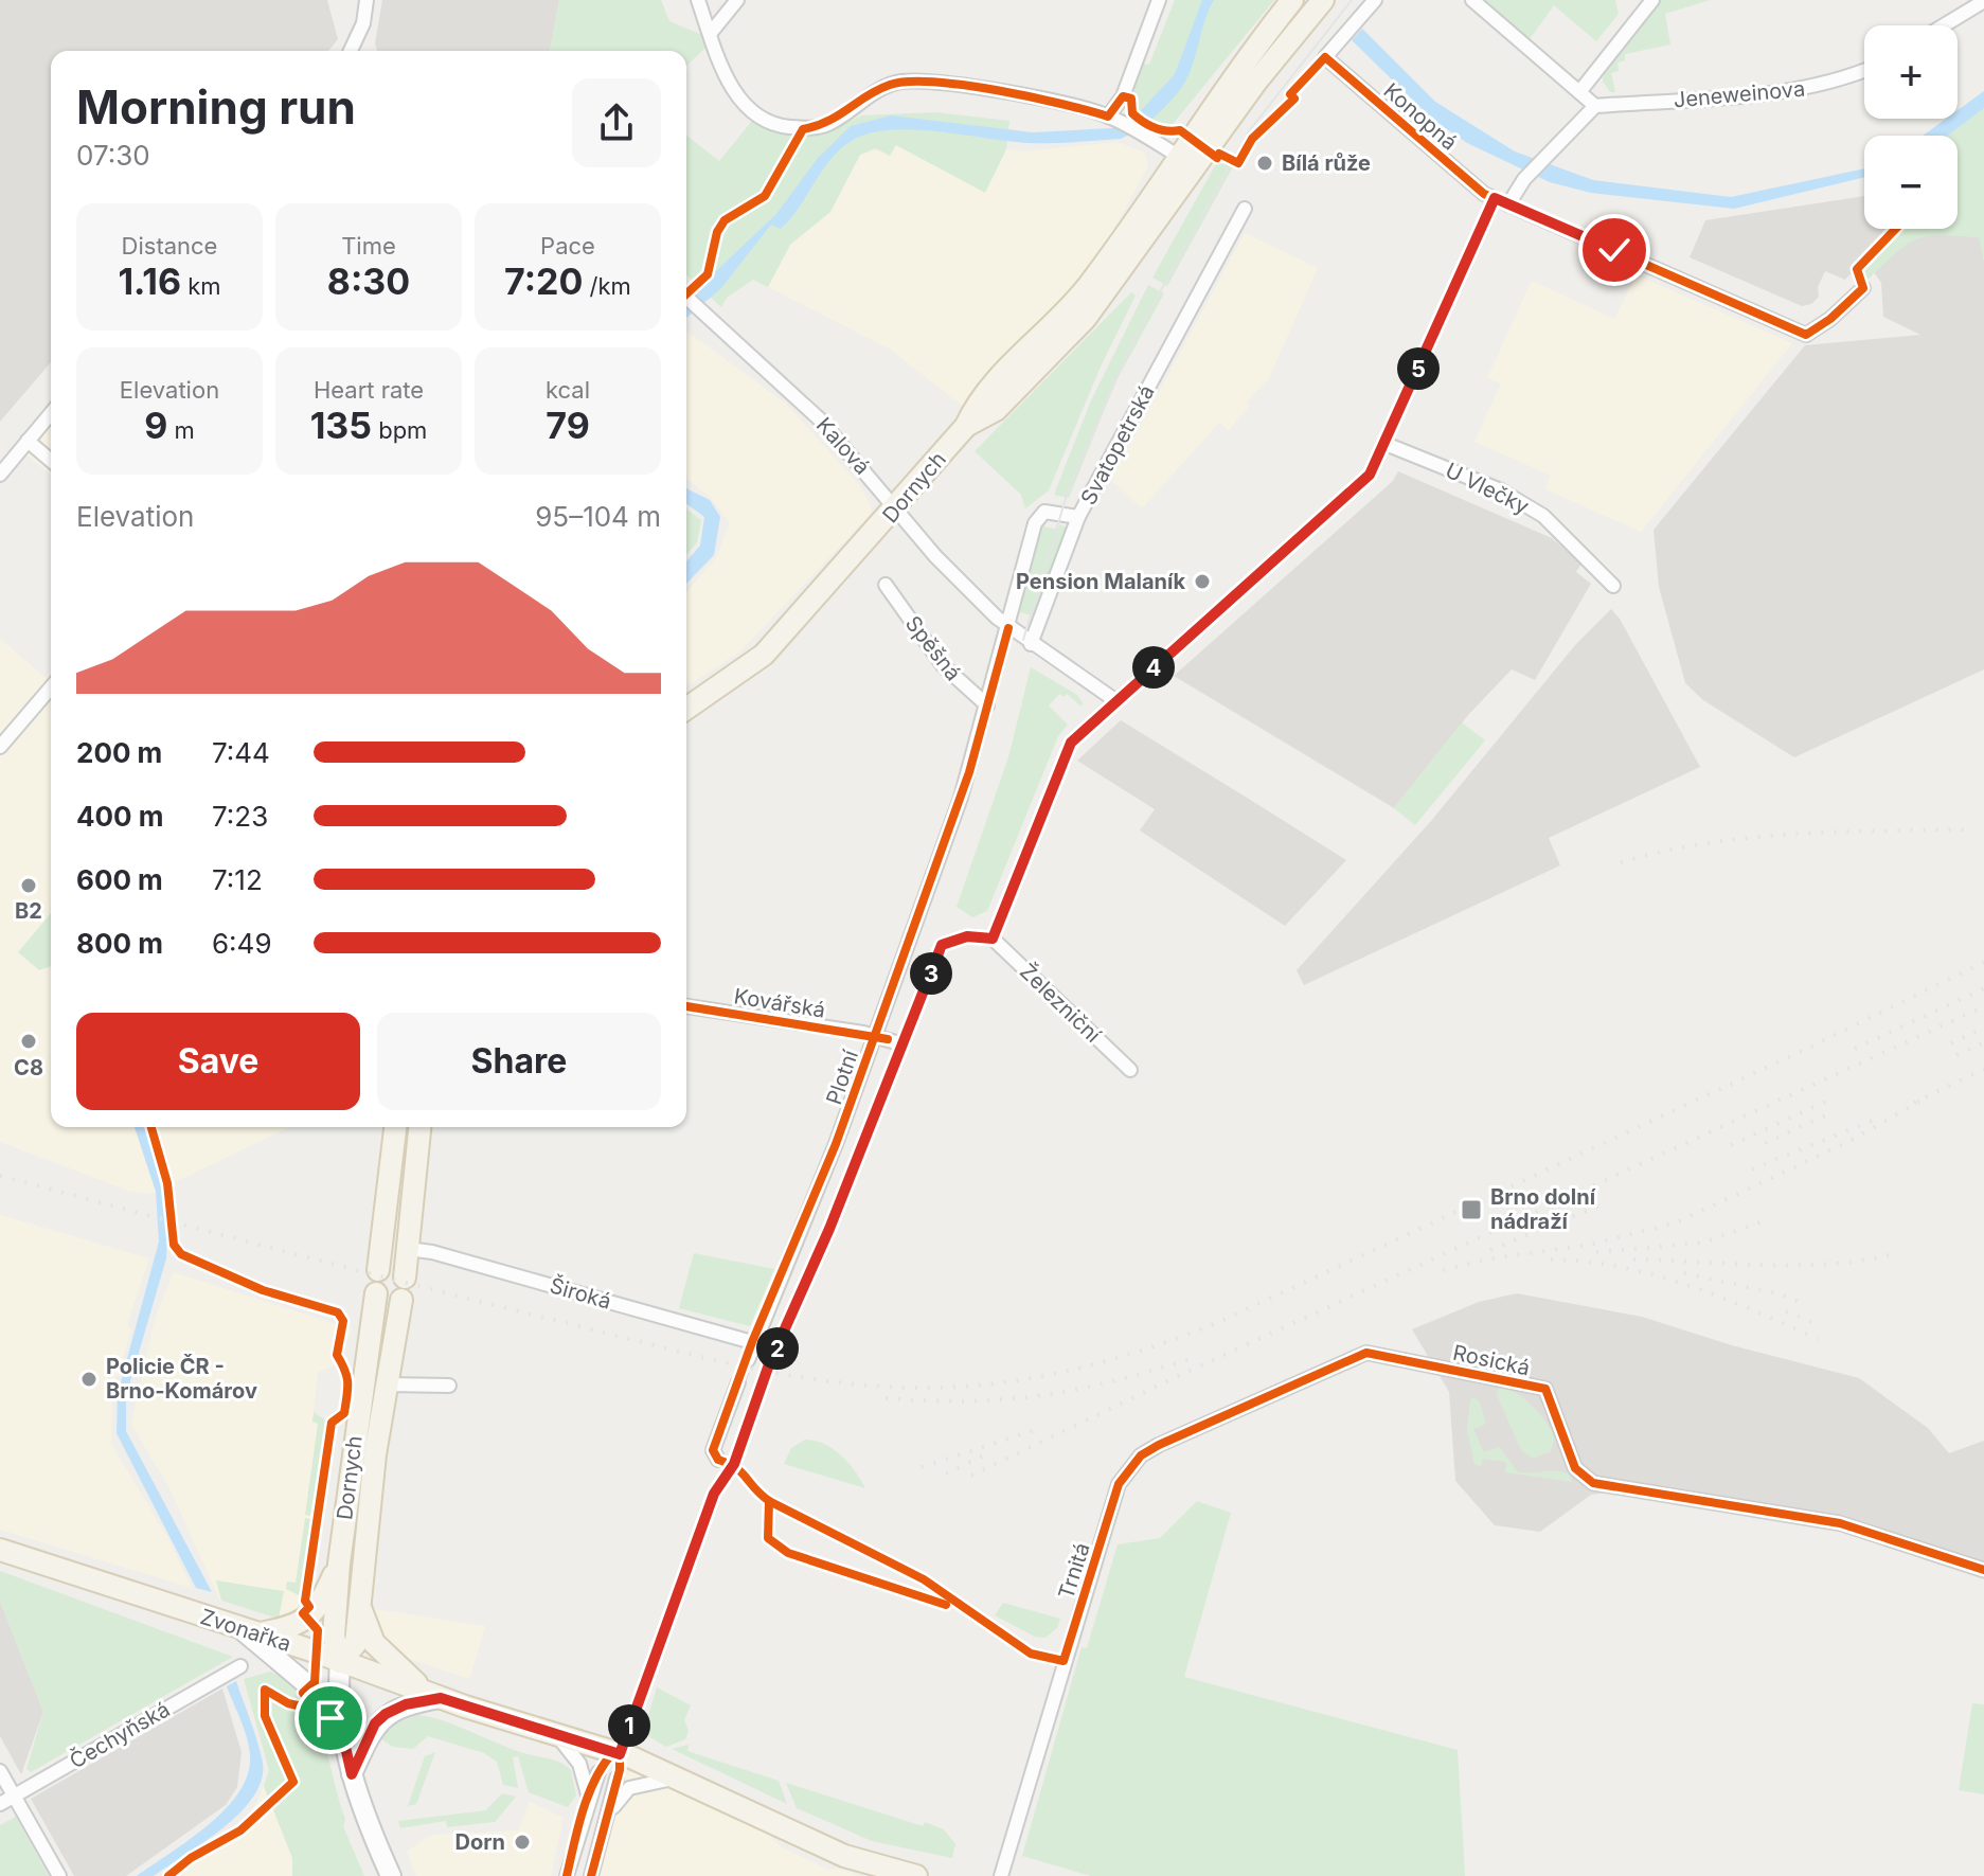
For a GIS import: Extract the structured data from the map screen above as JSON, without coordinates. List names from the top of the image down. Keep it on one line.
{"streets":{"main road":["Dornych","Zvonařka"],"street":["Jeneweinova","Konopná","Svatopetrská","Kalová","U Vlečky","Spěšná","Kovářská","Železniční","Plotní","Široká","Rosická","Trnitá","Čechyňská"]},"crossings":[["Svatopetrská","Kalová"],["Svatopetrská","Spěšná"],["Svatopetrská","Plotní"],["Kalová","Dornych"],["Dornych","Zvonařka"],["Spěšná","Plotní"],["Kovářská","Plotní"],["Železniční","Plotní"],["Plotní","Široká"],["Plotní","Zvonařka"],["Rosická","Trnitá"]],"places":{"other":["Bílá růže","Pension Malaník","B2","C8","Policie ČR - Brno-Komárov","Dorn"],"transit":["Brno dolní nádraží"]},"page":{"map_buttons":["+","−"],"heading":["Morning run","07:30"],"stats":[["Distance","1.16 km"],["Time","8:30"],["Pace","7:20 /km"],["Elevation","9 m"],["Heart rate","135 bpm"],["kcal","79"]],"pins":["5","4","3","2","1"],"chart":["Elevation","95–104 m"],"list":[{"name":"200 m","note":"7:44"},{"name":"400 m","note":"7:23"},{"name":"600 m","note":"7:12"},{"name":"800 m","note":"6:49"}],"buttons":["Save","Share"]}}
